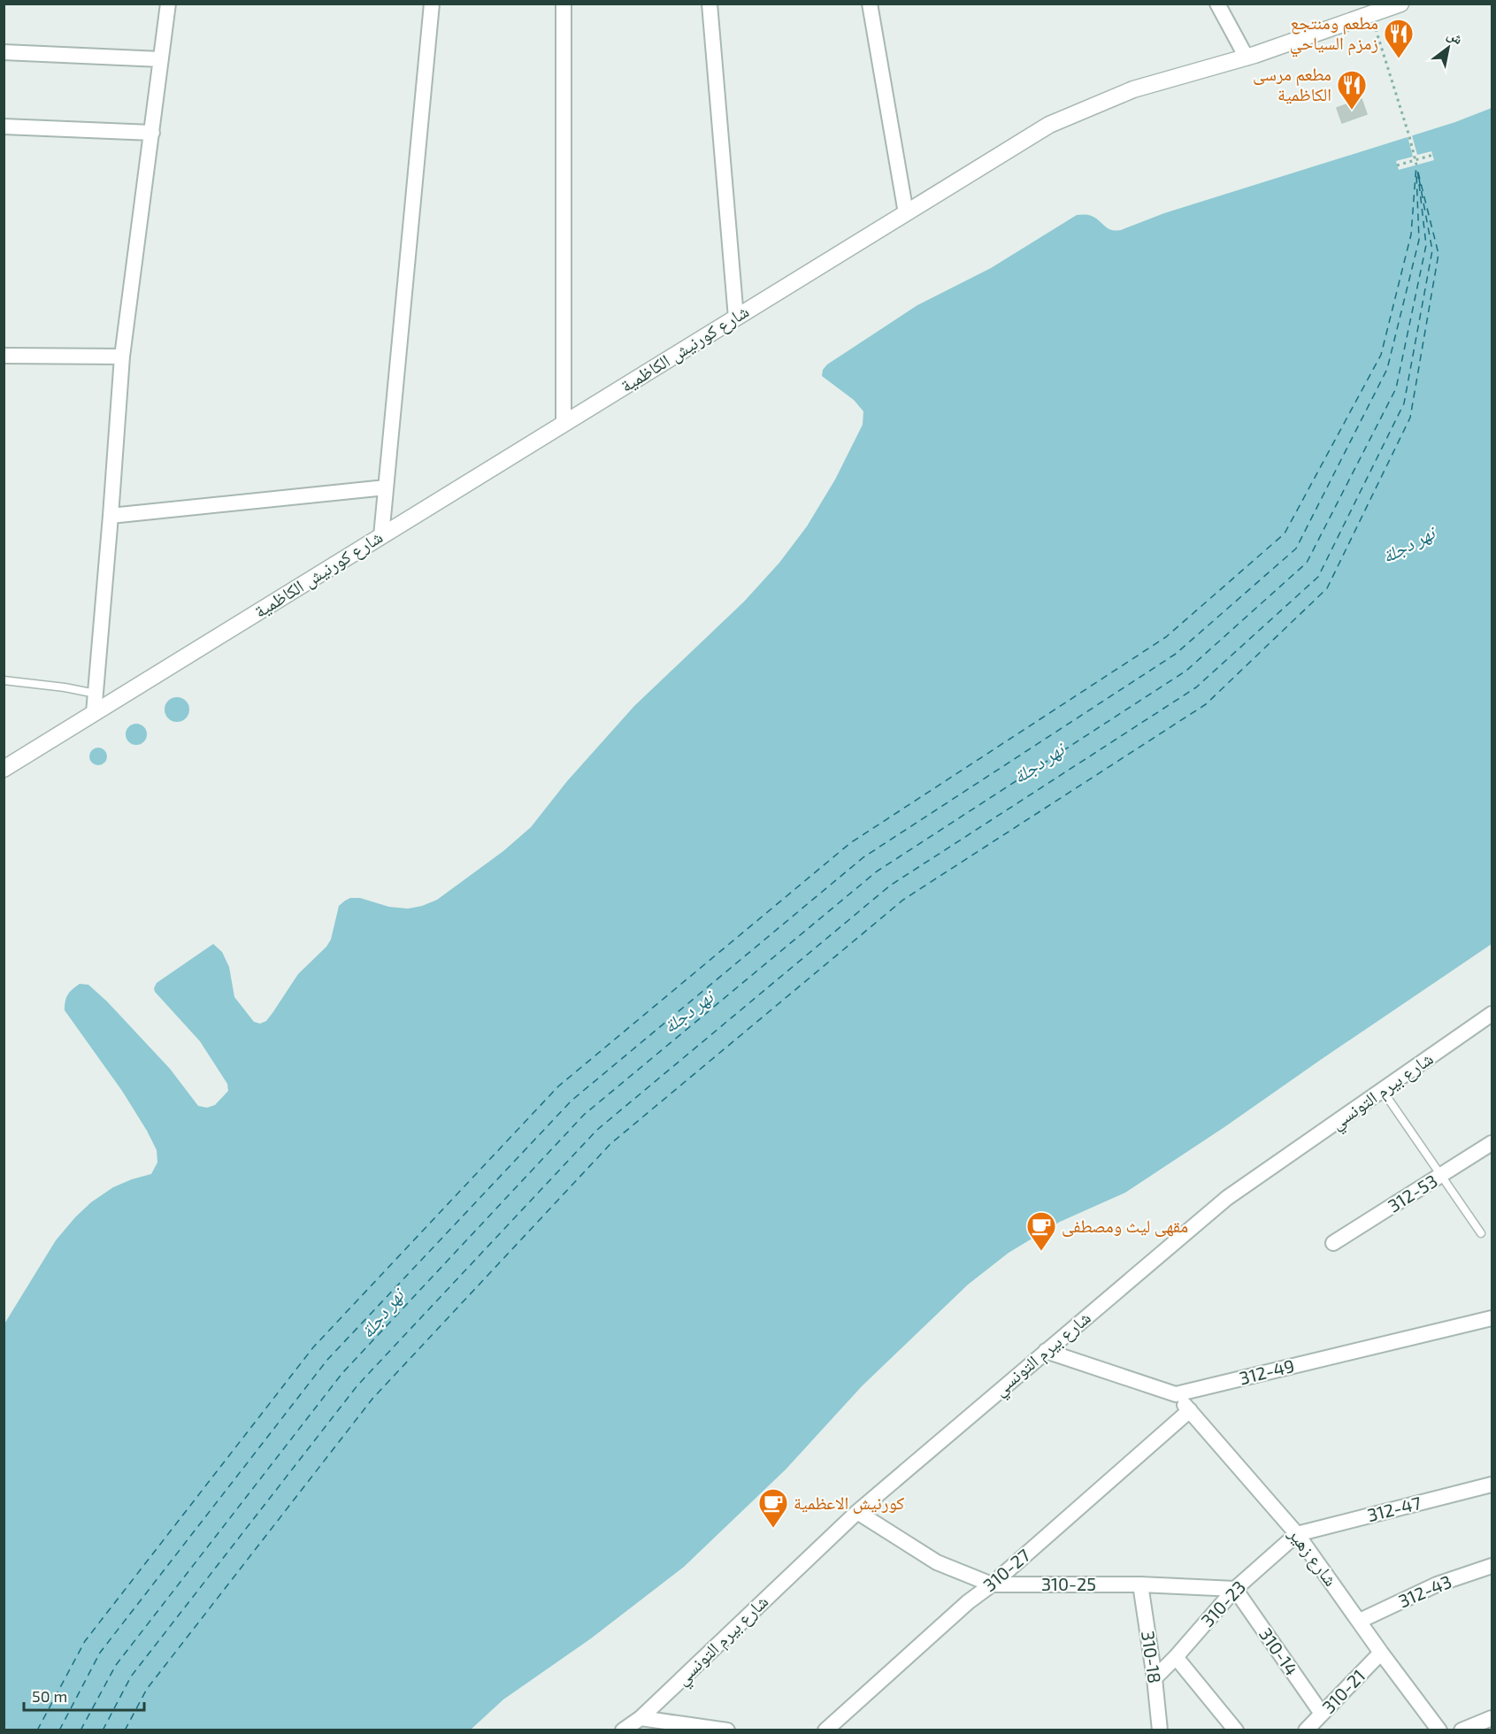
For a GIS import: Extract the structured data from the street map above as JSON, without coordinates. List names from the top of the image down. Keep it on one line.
{"streets":{"street":["شارع كورنيش الكاظمية","شارع بيرم التونسي","312-53","312-49","312-47","شارع زهير","310-27","310-25","312-43","310-23","310-14","310-18","310-21"]},"crossings":[["شارع بيرم التونسي","310-25"],["312-49","شارع زهير"],["312-47","شارع زهير"],["312-47","310-23"],["شارع زهير","310-27"],["شارع زهير","312-43"],["شارع زهير","310-23"],["شارع زهير","310-21"],["310-27","310-25"],["310-25","310-23"],["310-25","310-14"],["310-25","310-18"],["310-23","310-14"],["310-23","310-18"],["310-14","310-21"]],"water":["نهر دجلة"],"places":{"restaurant":["مطعم ومنتجع زمزم السياحي","مطعم مرسى الكاظمية"],"cafe":["مقهى ليث ومصطفى","كورنيش الاعظمية"]},"scale_bar":"50 m","north":"top right"}
